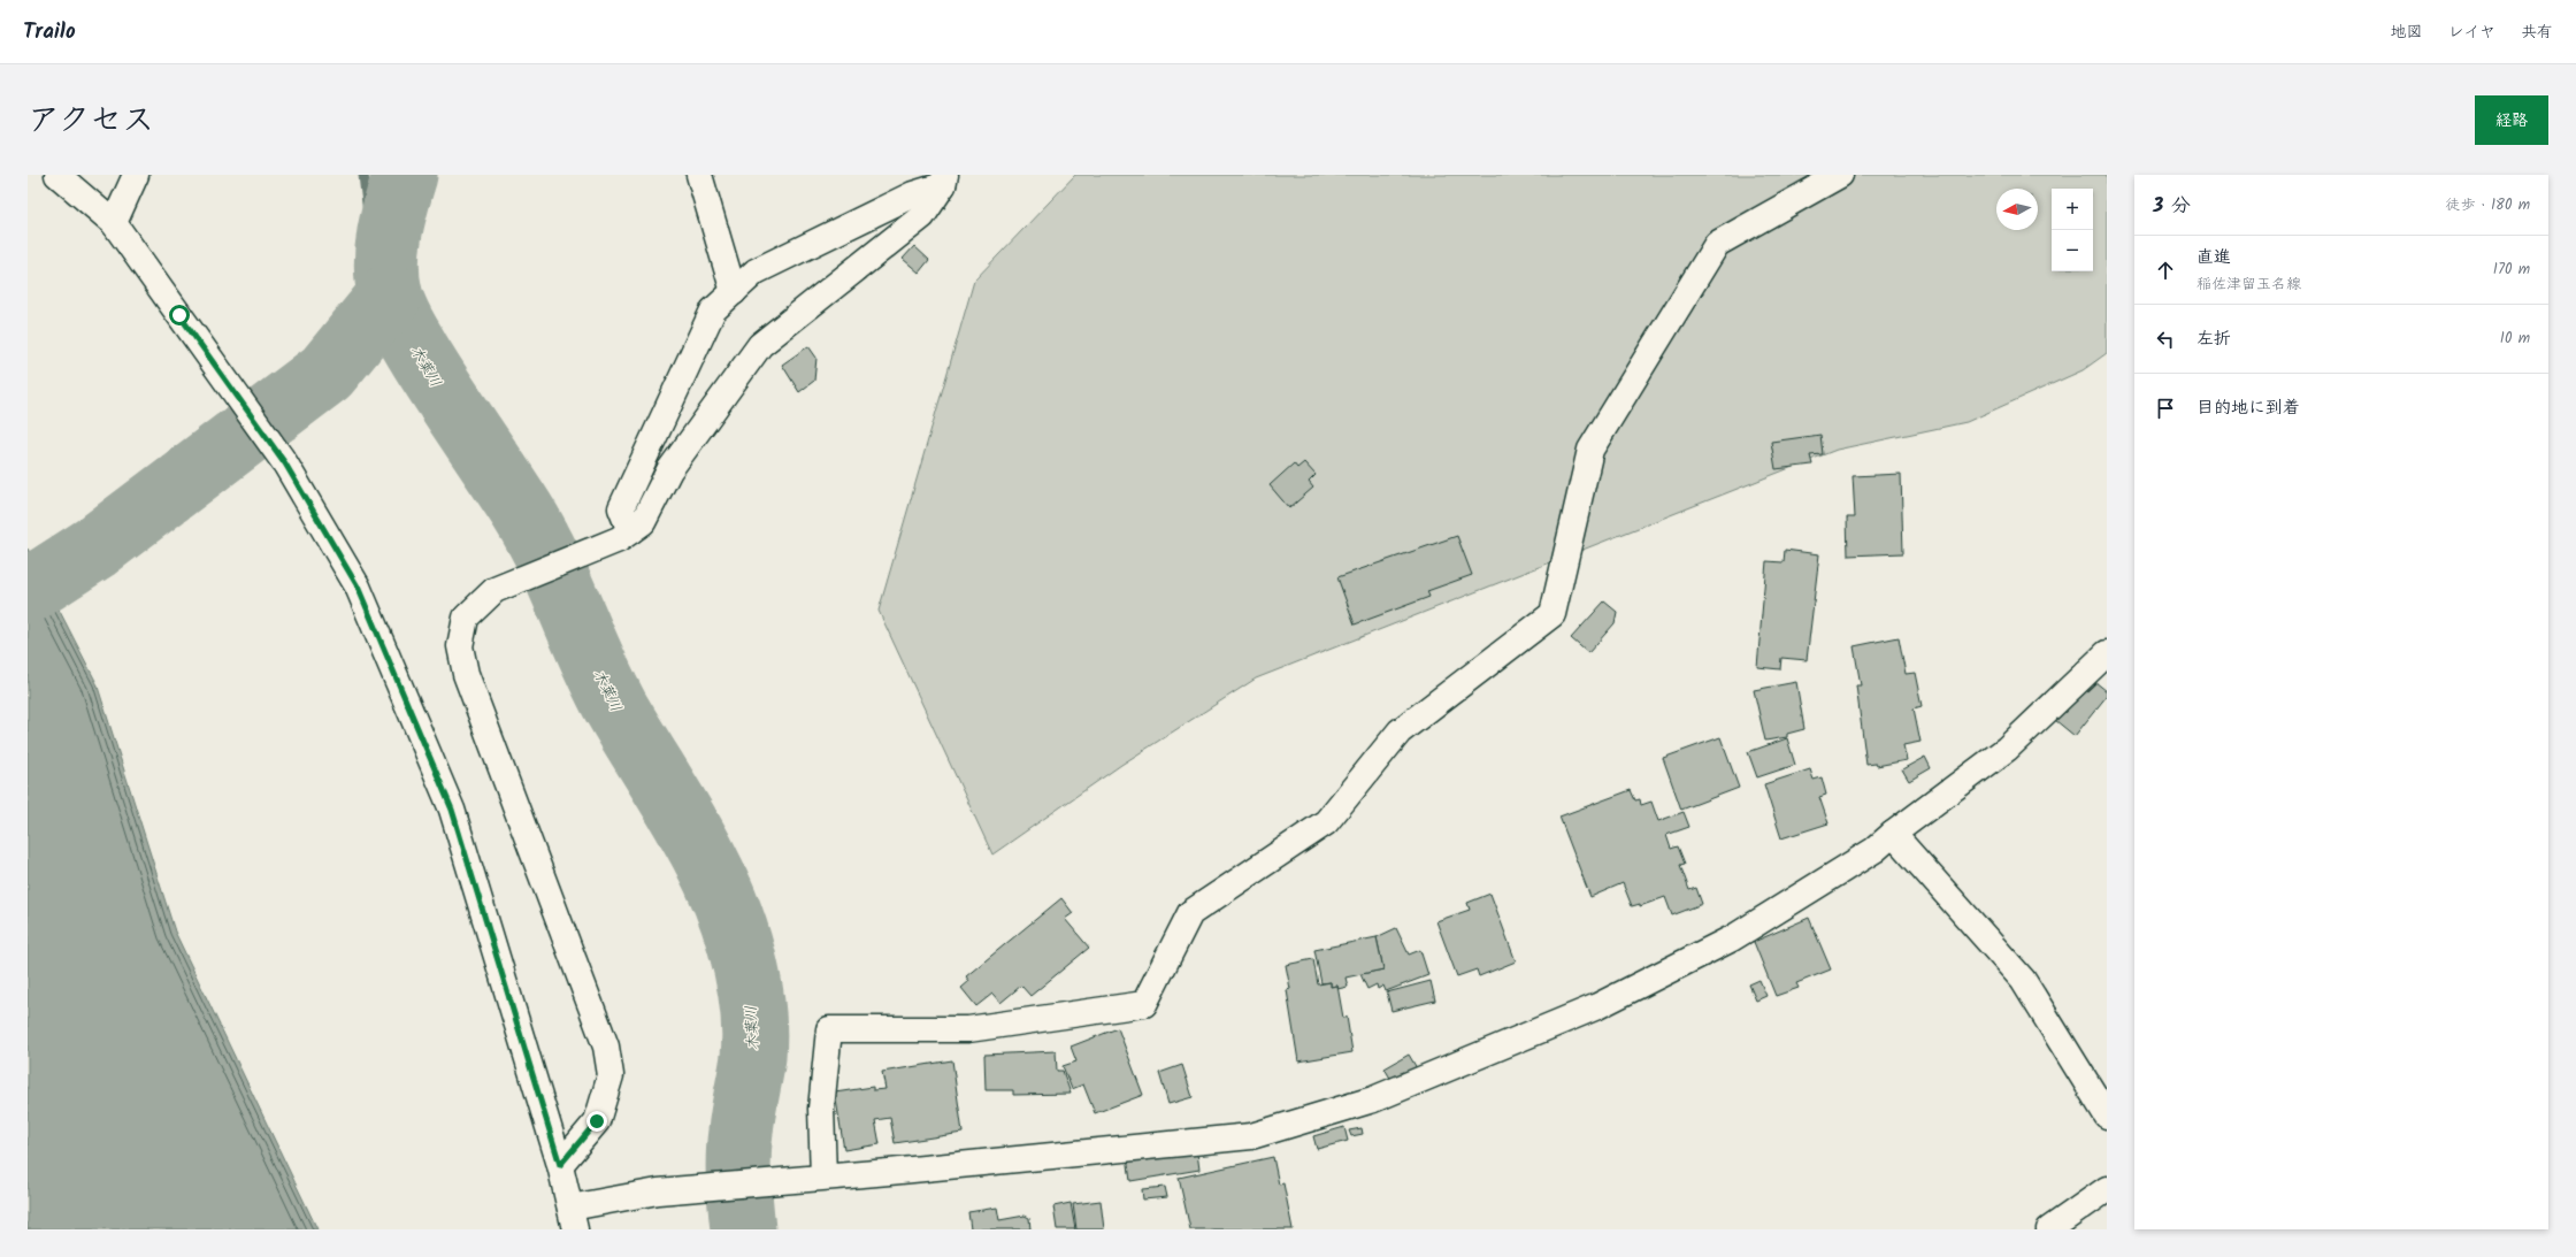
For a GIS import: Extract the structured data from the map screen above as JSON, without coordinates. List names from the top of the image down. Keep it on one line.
{"water":["木葉川"],"north":"left","page":{"header":"Trailo","nav":["地図","レイヤ","共有"],"title":"アクセス","buttons":"経路","heading":["3 分","徒歩 · 180 m"],"map_buttons":["+","−"],"list":[["直進","稲佐津留玉名線","170 m"],["左折","10 m"],"目的地に到着"]}}
